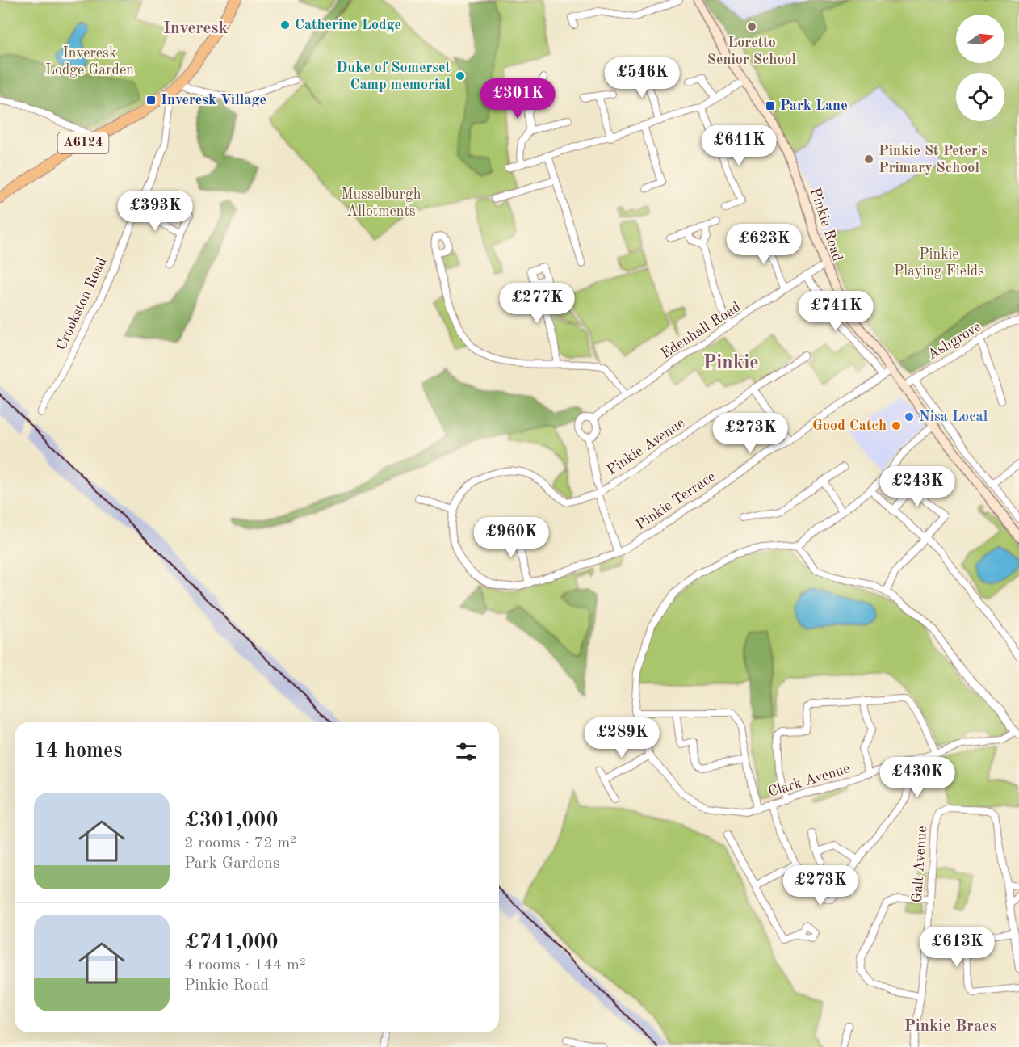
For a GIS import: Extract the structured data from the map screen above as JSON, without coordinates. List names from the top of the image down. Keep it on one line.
{"streets":{"main road":["A6124","Pinkie Road"],"street":["Crookston Road","Edenhall Road","Ashgrove","Pinkie Avenue","Pinkie Terrace","Clark Avenue","Galt Avenue"]},"crossings":[["A6124","Crookston Road"],["Pinkie Road","Edenhall Road"],["Pinkie Road","Ashgrove"],["Pinkie Road","Pinkie Terrace"],["Pinkie Avenue","Pinkie Terrace"]],"districts":["Inveresk","Pinkie","Pinkie Braes"],"parks":["Inveresk Lodge Garden","Musselburgh Allotments","Pinkie Playing Fields"],"places":{"other":["Catherine Lodge","Loretto Senior School","Duke of Somerset Camp memorial","Pinkie St Peter's Primary School","Nisa Local","Good Catch"],"transit":["Inveresk Village","Park Lane"]},"north":"right","page":{"price":["£546K","£301K","£641K","£393K","£623K","£277K","£741K","£273K","£243K","£960K","£289K","£430K","£273K","£613K"],"heading":"14 homes","list":[{"name":"£301,000","note":"2 rooms · 72 m² · Park Gardens"},{"name":"£741,000","note":"4 rooms · 144 m² · Pinkie Road"}]}}
